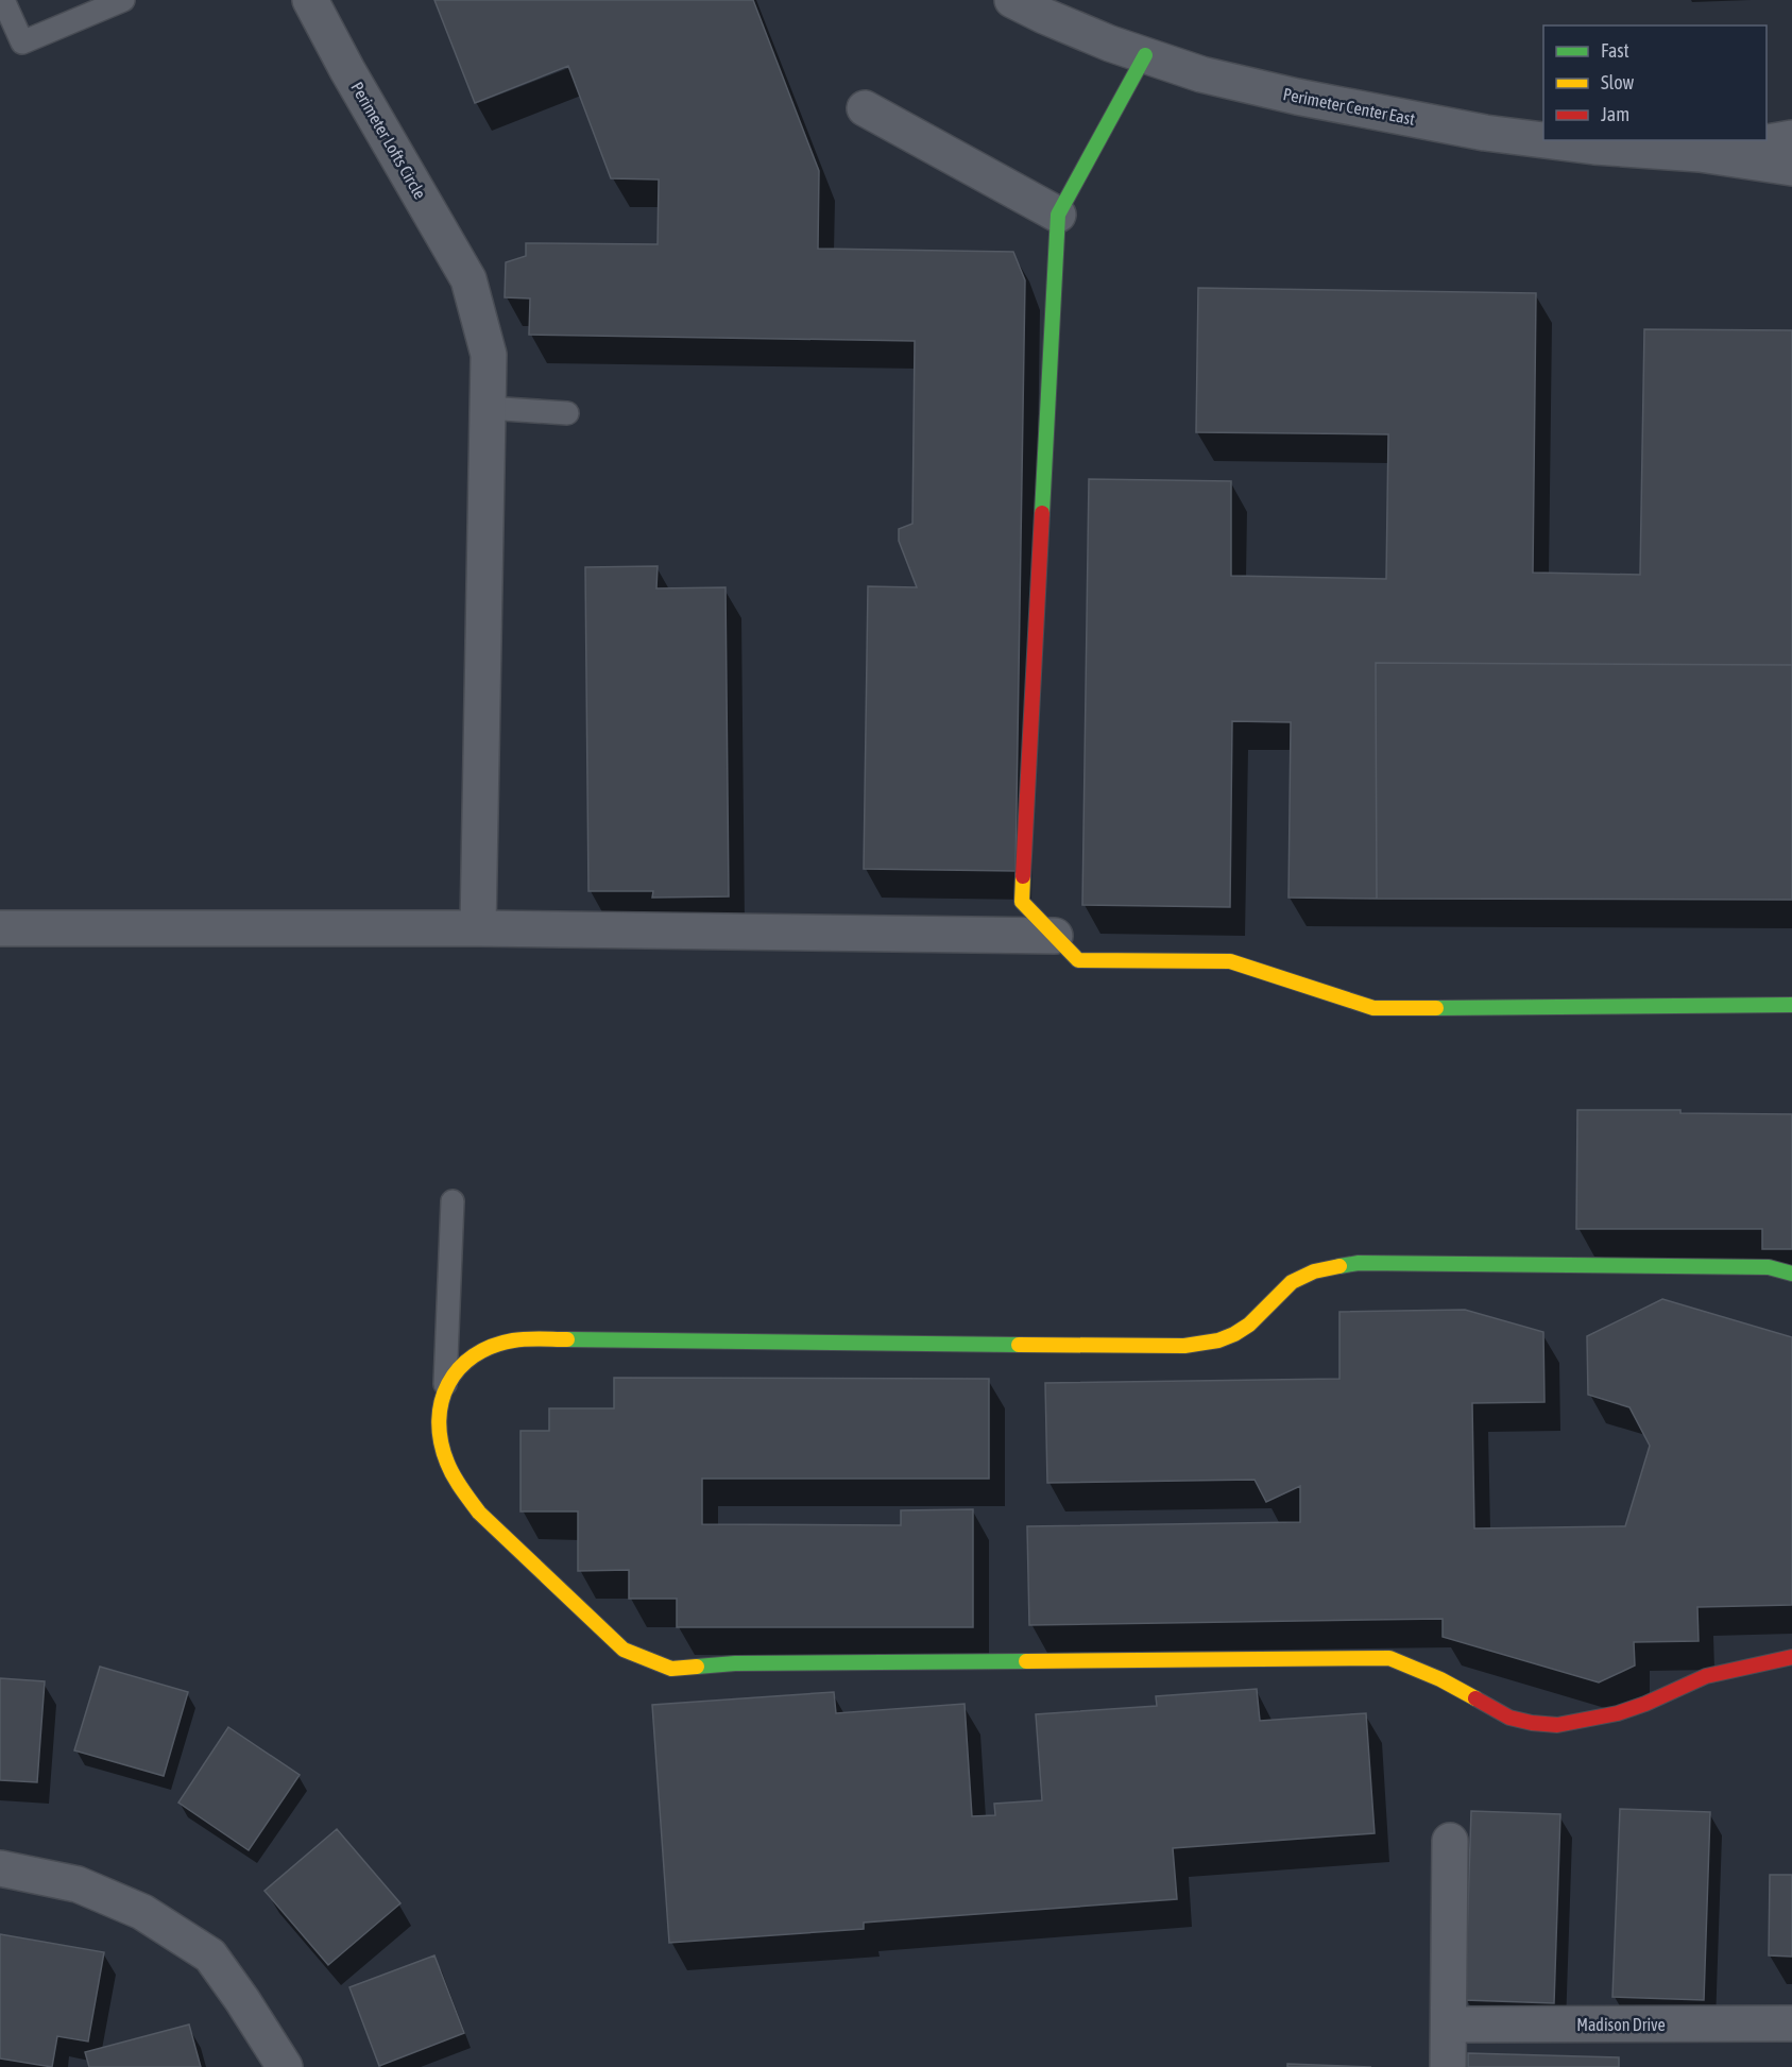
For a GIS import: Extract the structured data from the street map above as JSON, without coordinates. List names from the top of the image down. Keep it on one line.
{"streets":{"street":["Perimeter Center East","Perimeter Lofts Circle","Madison Drive"]},"legend":["Fast","Slow","Jam"]}
